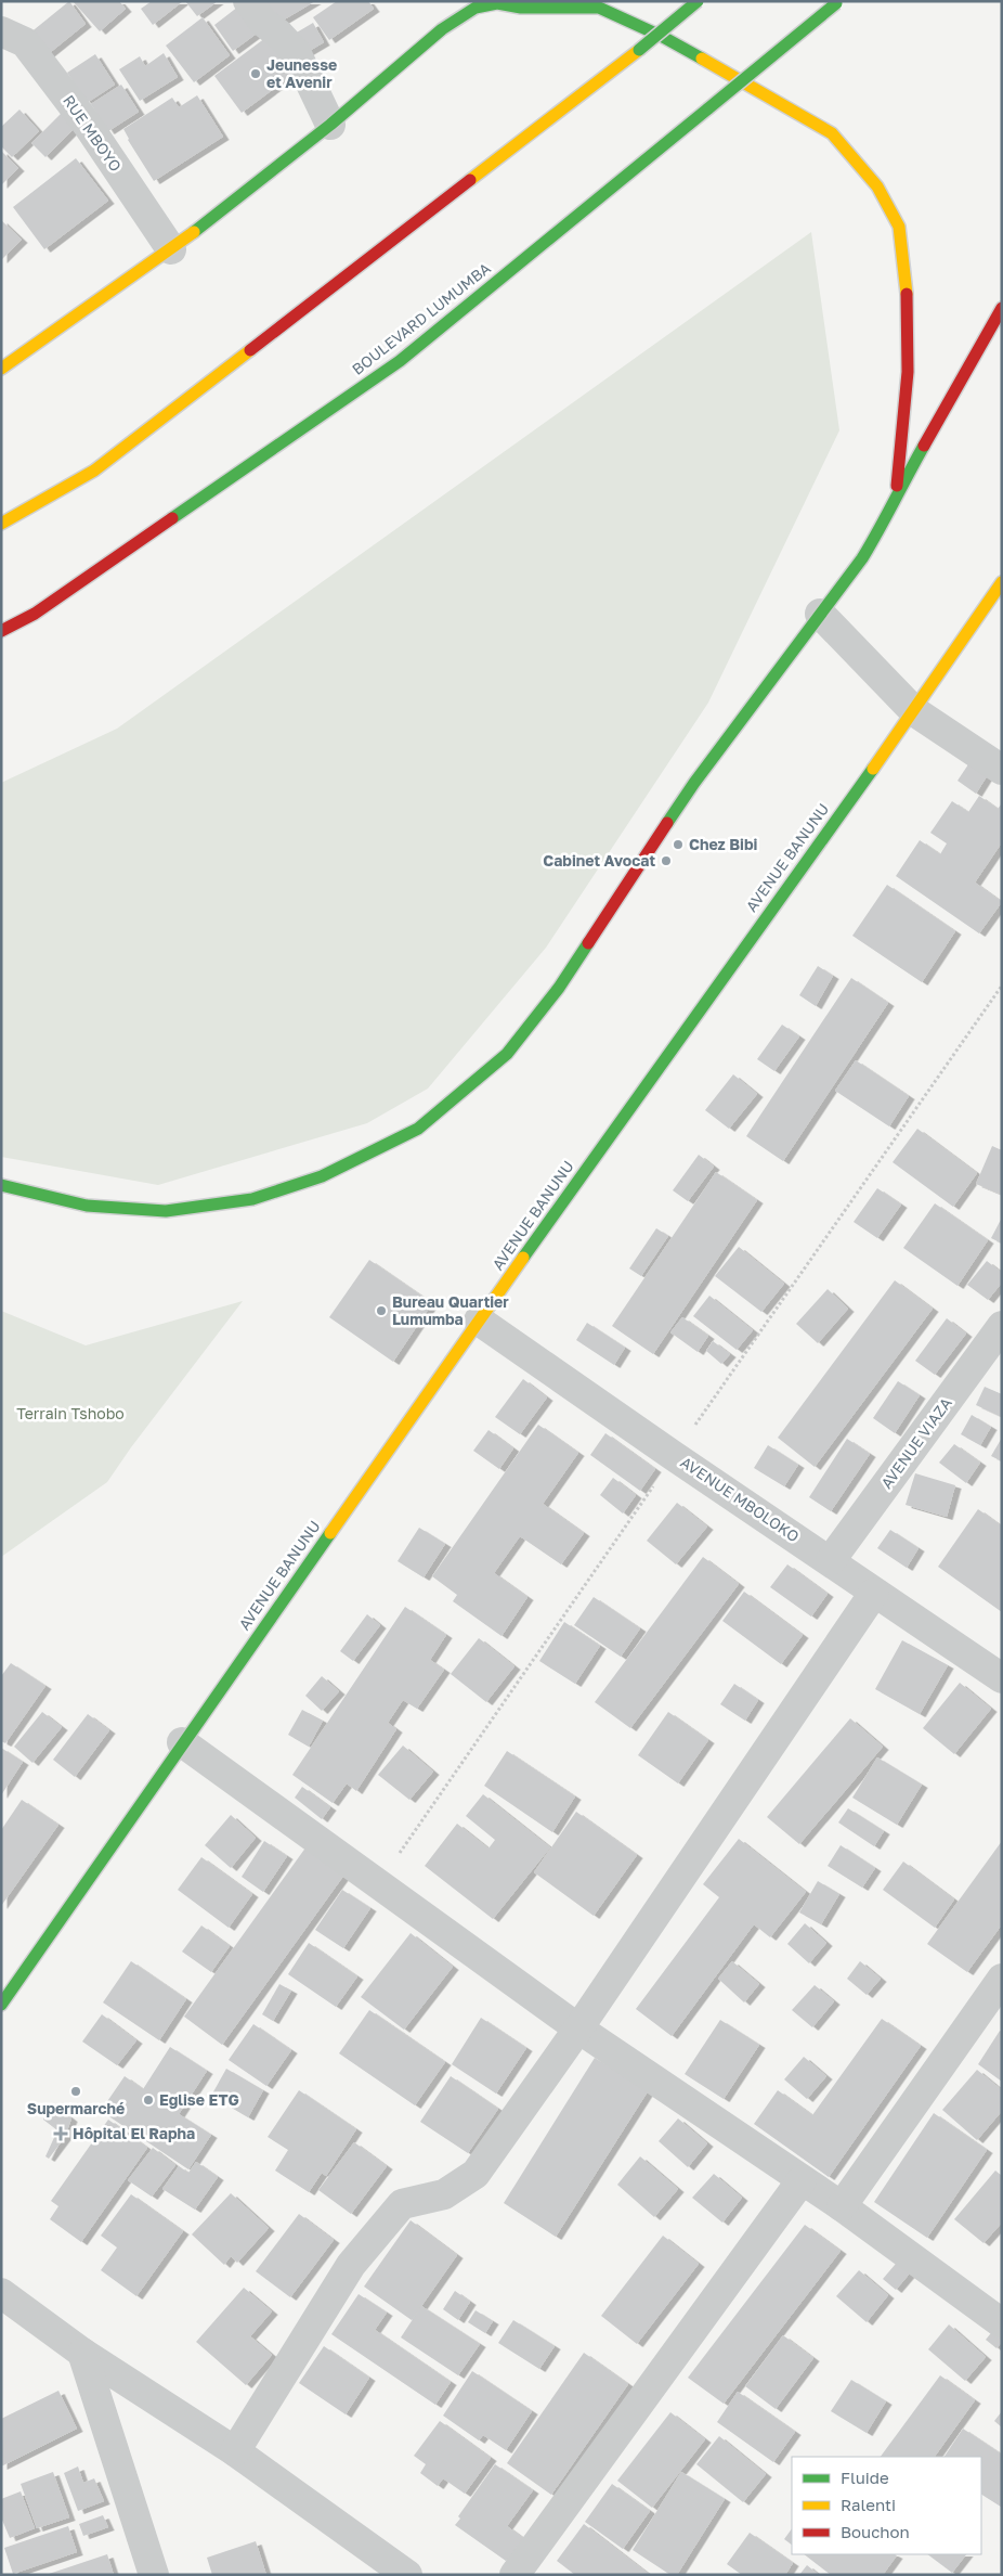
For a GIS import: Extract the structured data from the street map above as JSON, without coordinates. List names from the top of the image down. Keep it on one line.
{"streets":{"main road":["BOULEVARD LUMUMBA","AVENUE BANUNU"],"street":["RUE MBOYO","AVENUE VIAZA","AVENUE MBOLOKO"]},"crossings":[["AVENUE BANUNU","AVENUE MBOLOKO"],["AVENUE VIAZA","AVENUE MBOLOKO"]],"parks":["Terrain Tshobo"],"places":{"other":["Jeunesse et Avenir","Chez Bibi","Cabinet Avocat","Bureau Quartier Lumumba","Supermarché","Eglise ETG"],"health":["Hôpital El Rapha"]},"legend":["Fluide","Ralenti","Bouchon"]}
